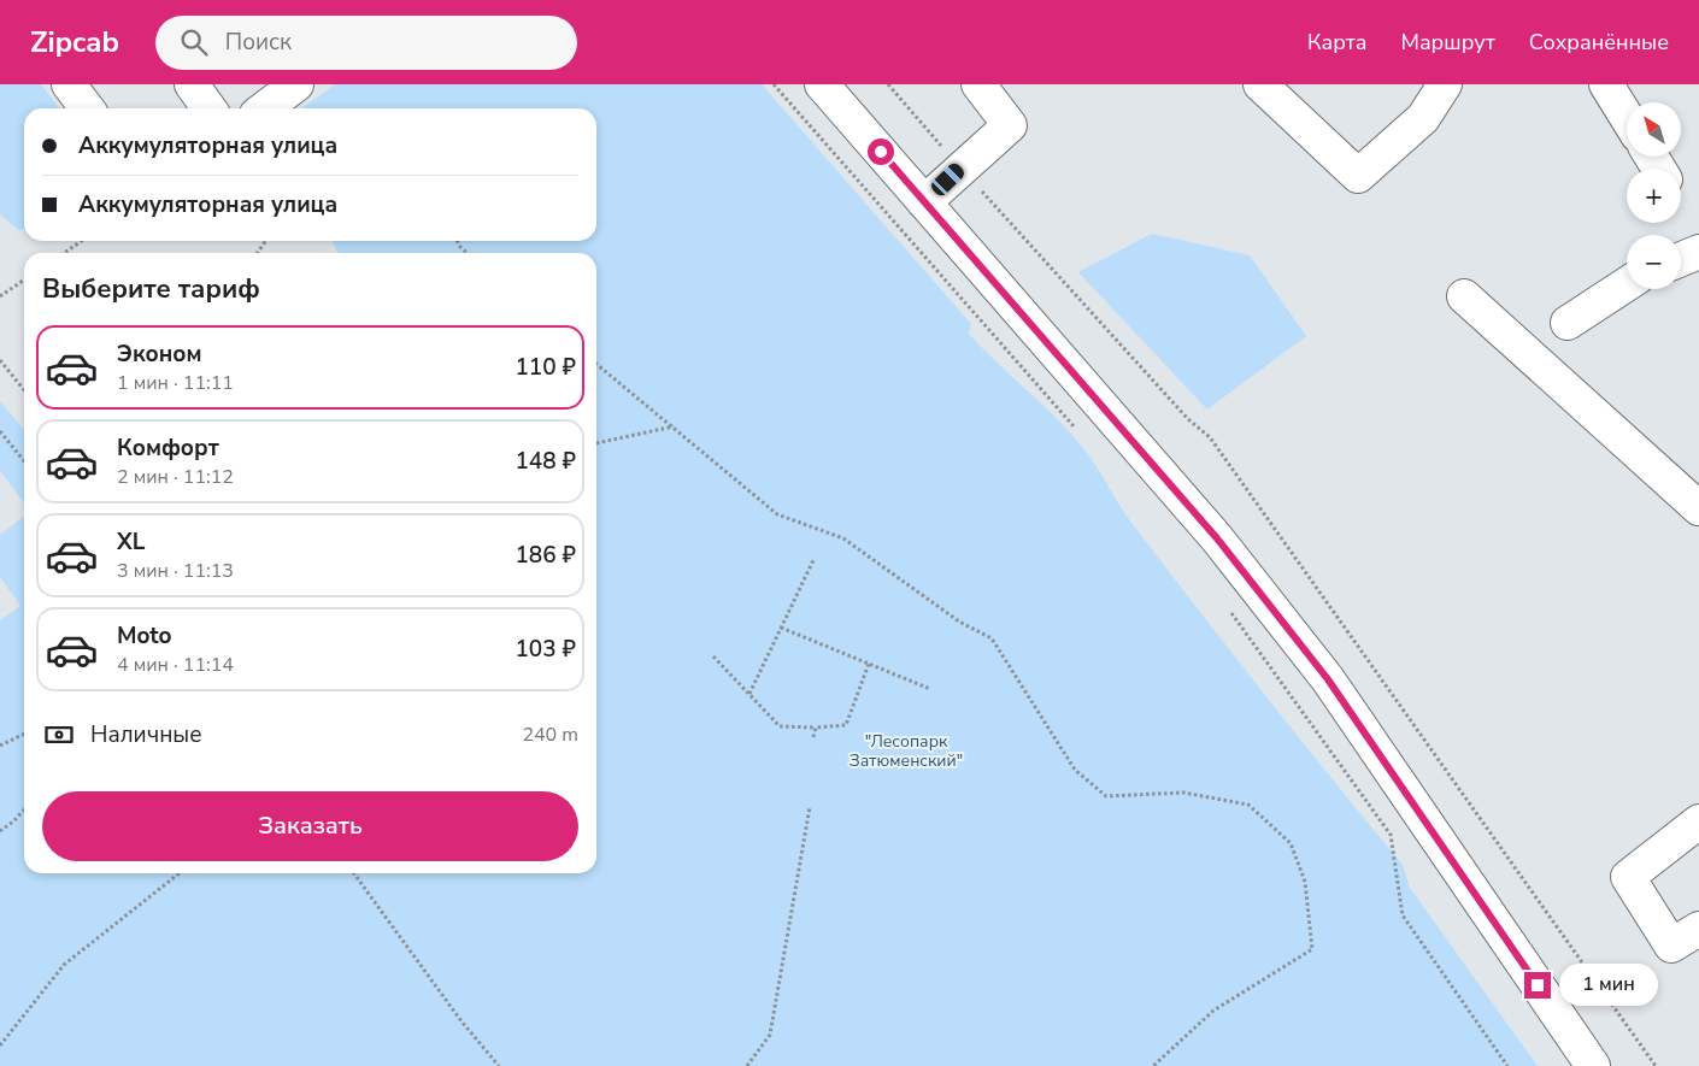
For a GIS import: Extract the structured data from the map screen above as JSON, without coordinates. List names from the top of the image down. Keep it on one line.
{"parks":["\"Лесопарк Затюменский\""],"north":"top left","page":{"header":"Zipcab","search":"Поиск","nav":["Карта","Маршрут","Сохранённые"],"map_buttons":["+","−"],"banner":["Аккумуляторная улица","Аккумуляторная улица"],"heading":"Выберите тариф","list":[{"name":"Эконом","note":"1 мин · 11:11","value":"110 ₽"},{"name":"Комфорт","note":"2 мин · 11:12","value":"148 ₽"},{"name":"XL","note":"3 мин · 11:13","value":"186 ₽"},{"name":"Moto","note":"4 мин · 11:14","value":"103 ₽"}],"pay":["Наличные","240 m"],"buttons":"Заказать","bubble":"1 мин"}}
